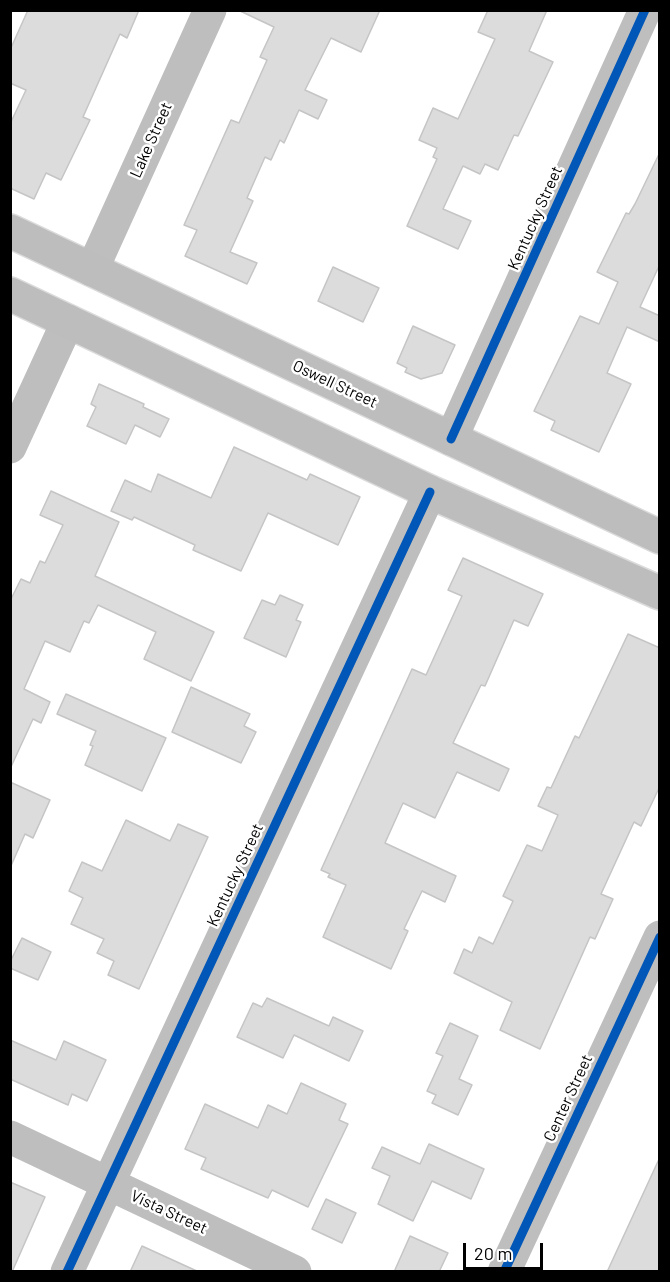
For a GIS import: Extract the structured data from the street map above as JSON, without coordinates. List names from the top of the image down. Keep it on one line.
{"streets":{"main road":["Oswell Street"],"street":["Lake Street","Kentucky Street","Center Street","Vista Street"]},"crossings":[["Lake Street","Oswell Street"],["Kentucky Street","Oswell Street"],["Kentucky Street","Vista Street"]],"scale_bar":"20 m"}
